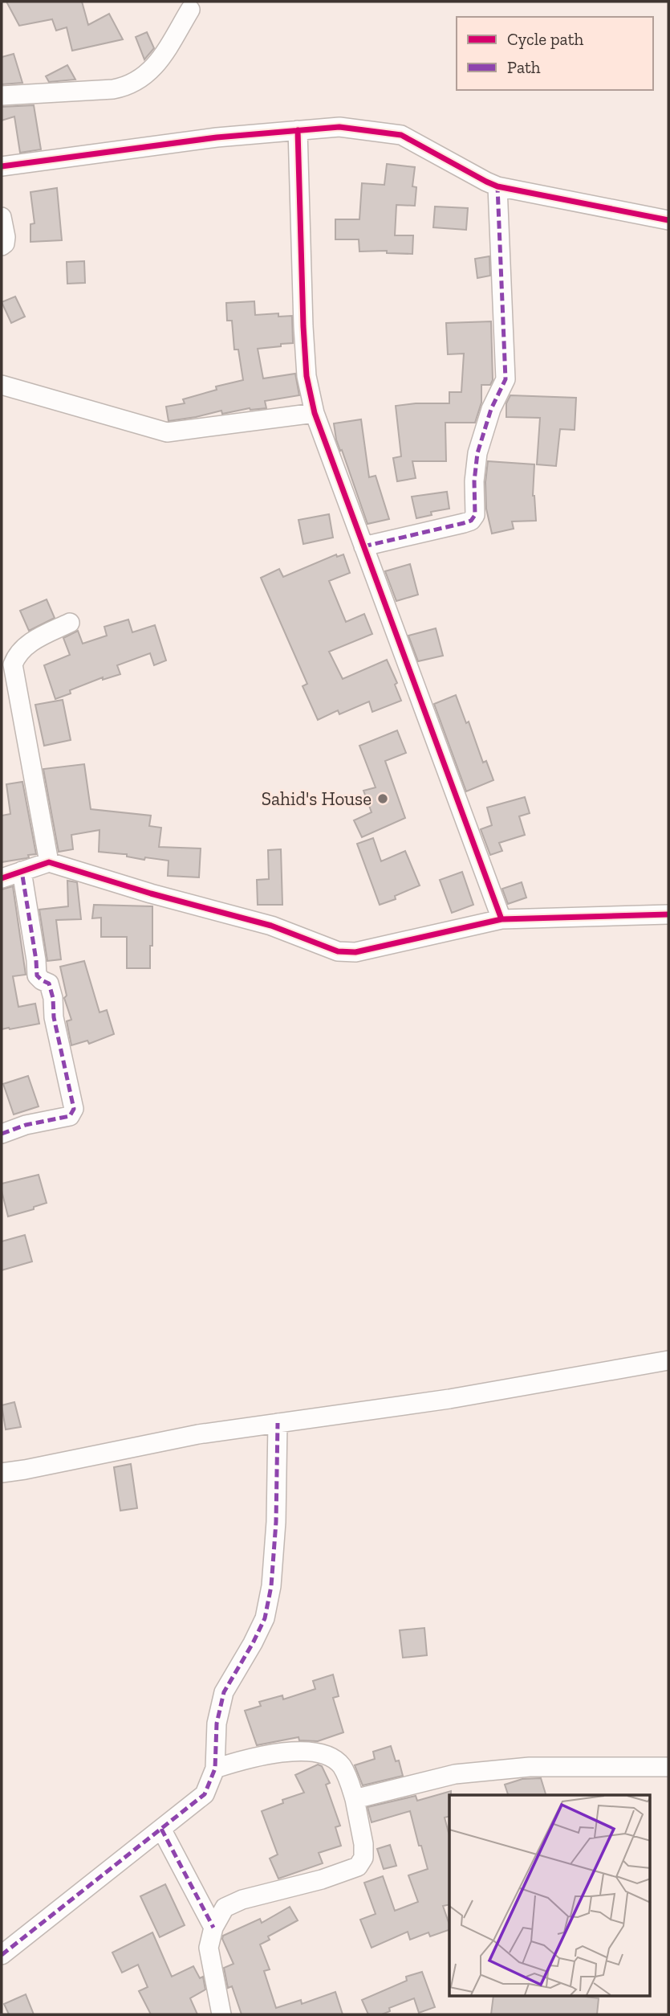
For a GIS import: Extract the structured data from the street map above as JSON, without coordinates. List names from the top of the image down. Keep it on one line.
{"places":["Sahid's House"],"legend":["Cycle path","Path"]}
